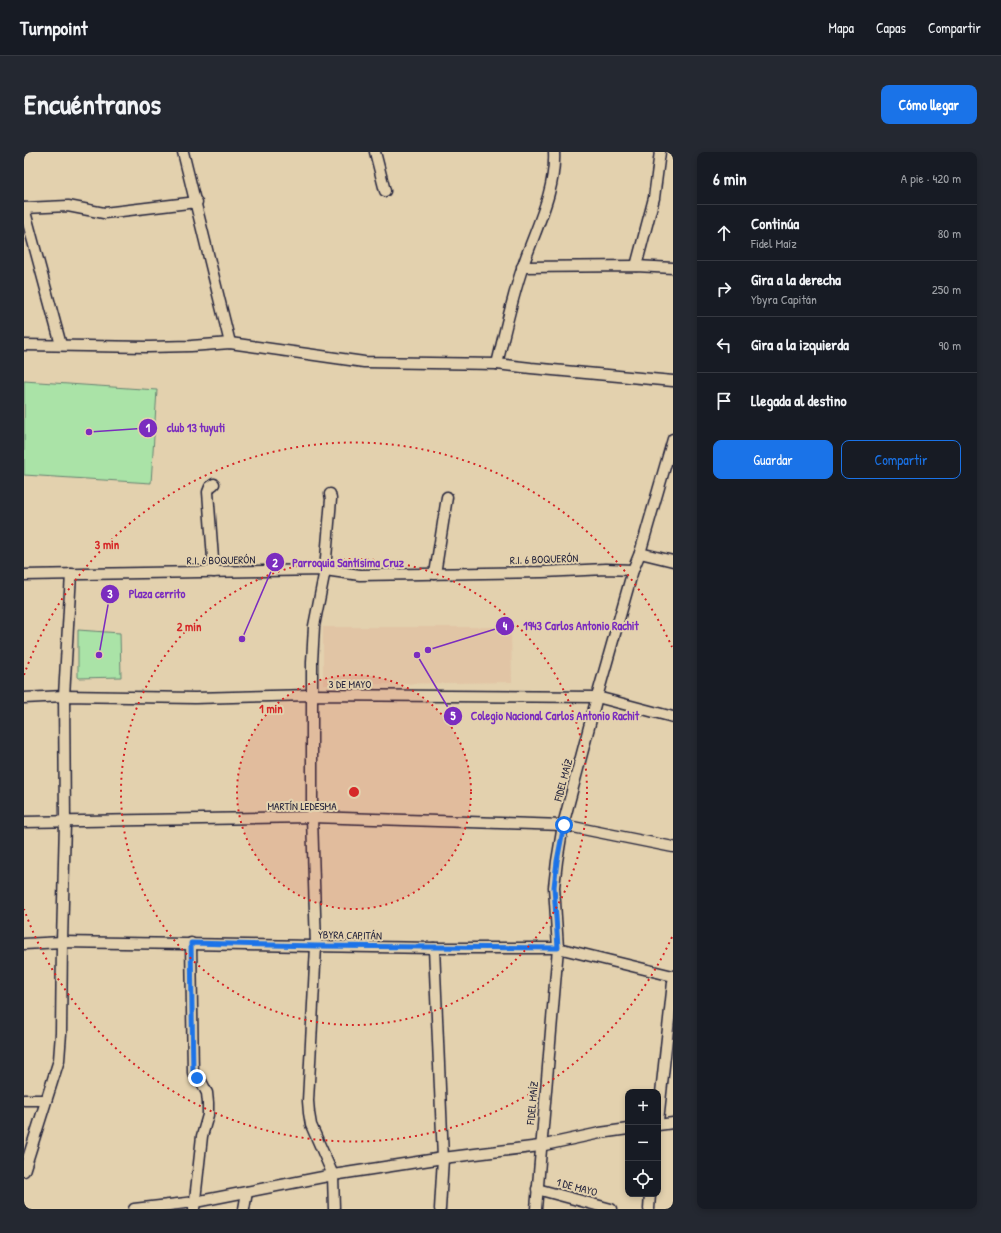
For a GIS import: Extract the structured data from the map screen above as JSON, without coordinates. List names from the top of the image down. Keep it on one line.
{"streets":{"street":["R.I. 6 BOQUERÓN","3 DE MAYO","FIDEL MAÍZ","MARTÍN LEDESMA","YBYRA CAPITÁN","1 DE MAYO"]},"crossings":[["R.I. 6 BOQUERÓN","FIDEL MAÍZ"],["3 DE MAYO","FIDEL MAÍZ"],["FIDEL MAÍZ","MARTÍN LEDESMA"],["FIDEL MAÍZ","YBYRA CAPITÁN"],["FIDEL MAÍZ","1 DE MAYO"]],"places":["club 13 tuyuti","Parroquia Santísima Cruz","1943 Carlos Antonio Rachit","Plaza cerrito","Colegio Nacional Carlos Antonio Rachit"],"page":{"header":"Turnpoint","nav":["Mapa","Capas","Compartir"],"title":"Encuéntranos","buttons":["Cómo llegar",["Guardar","Compartir"]],"heading":["6 min","A pie · 420 m"],"list":[["Continúa","Fidel Maíz","80 m"],["Gira a la derecha","Ybyra Capitán","250 m"],["Gira a la izquierda","90 m"],"Llegada al destino"],"map_buttons":["+","−"]},"rings":["3 min","2 min","1 min"]}
